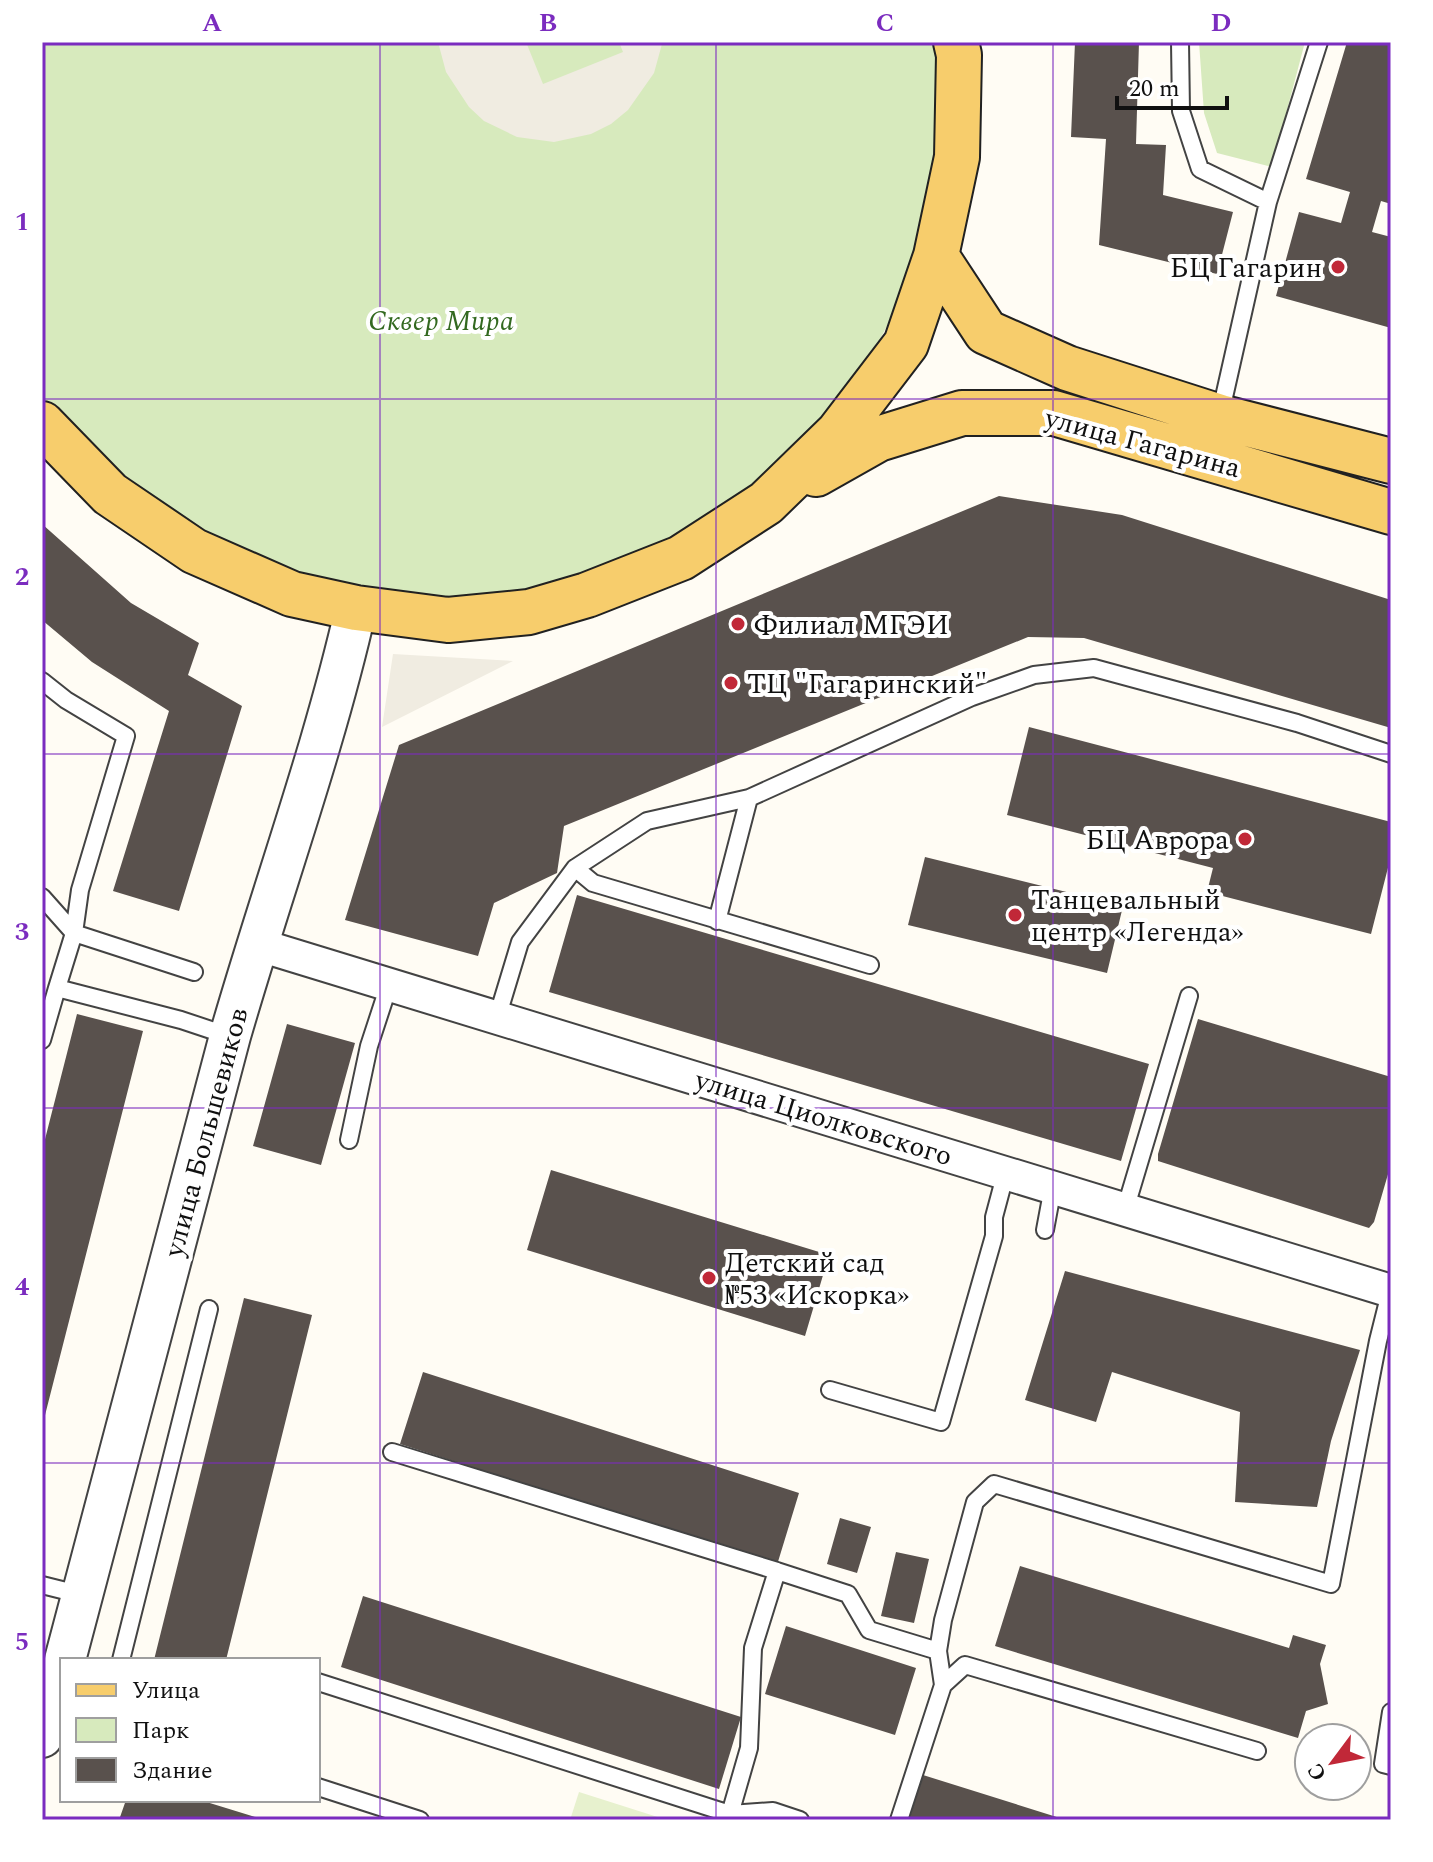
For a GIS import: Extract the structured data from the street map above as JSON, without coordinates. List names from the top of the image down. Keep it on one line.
{"streets":{"main road":["улица Гагарина"],"street":["улица Циолковского","улица Большевиков"]},"crossings":[["улица Циолковского","улица Большевиков"]],"parks":["Сквер Мира"],"places":["БЦ Гагарин","Филиал МГЭИ","ТЦ \"Гагаринский\"","БЦ Аврора","Танцевальный центр «Легенда»","Детский сад №53 «Искорка»"],"legend":["Улица","Парк","Здание"],"scale_bar":"20 m","north":"bottom left","grid":{"columns":["A","B","C","D"],"rows":["1","2","3","4","5"]}}
